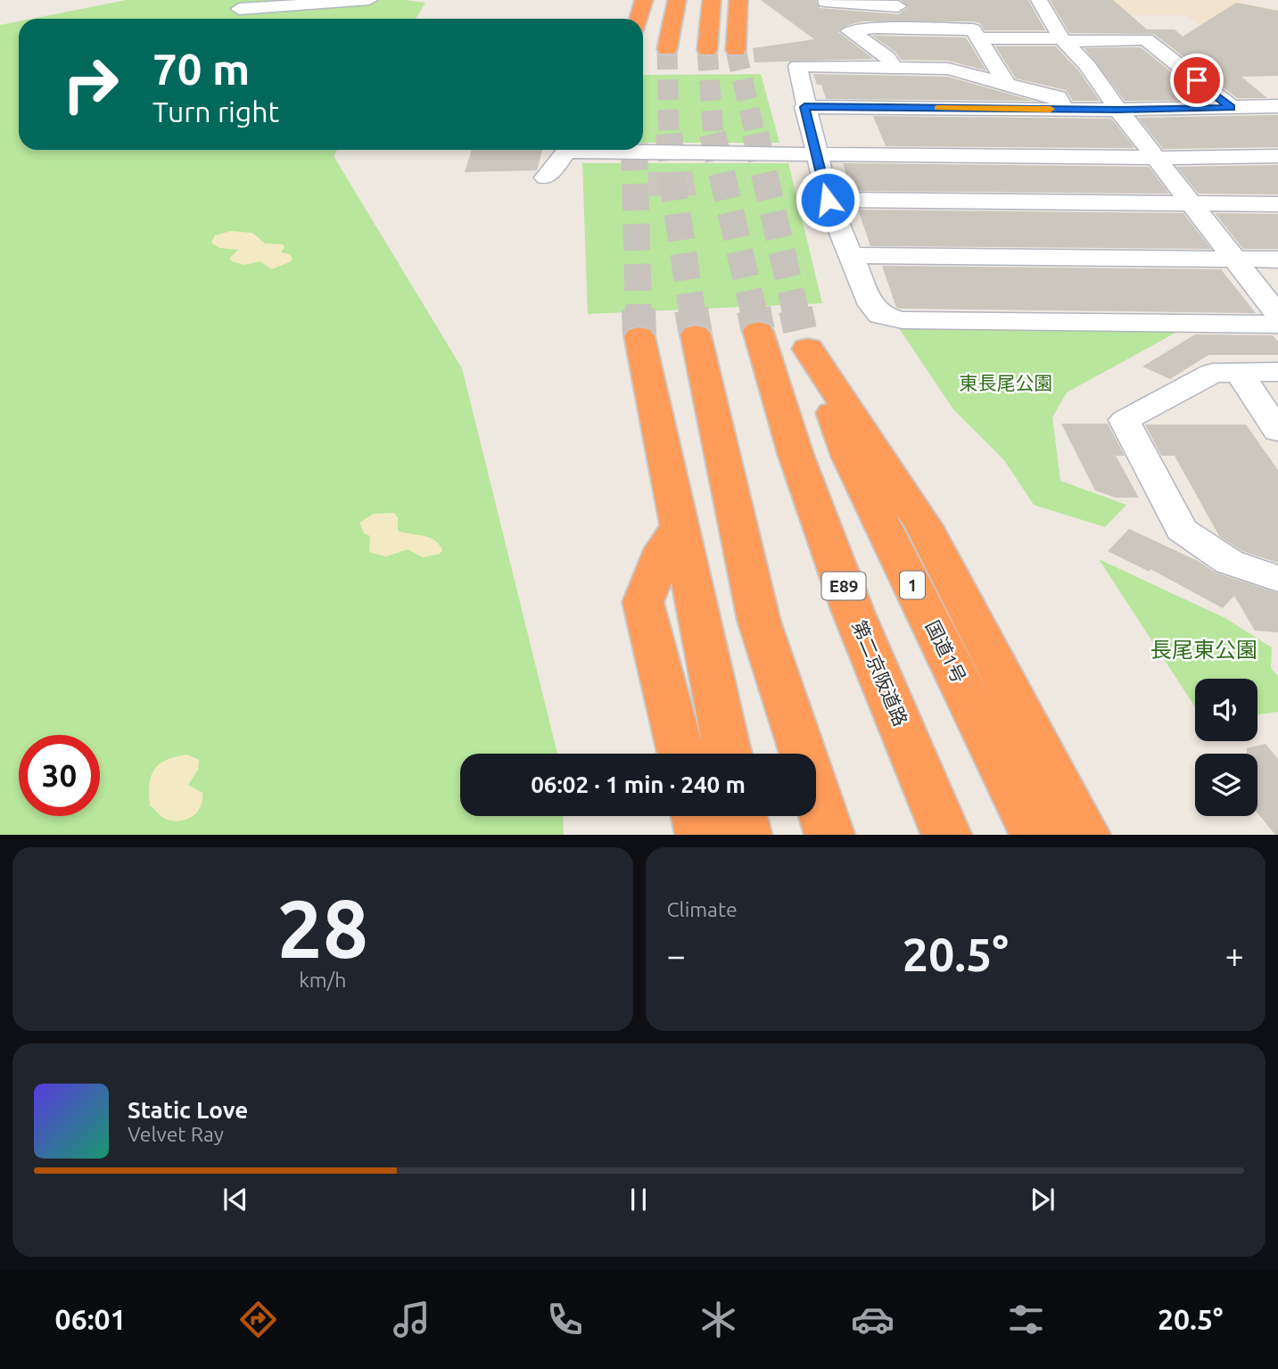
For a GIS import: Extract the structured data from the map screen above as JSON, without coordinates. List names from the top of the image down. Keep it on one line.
{"streets":{"highway":["1","E89","国道1号","第二京阪道路"]},"parks":["東長尾公園","長尾東公園"],"page":{"turn":["70 m","Turn right"],"limit":"30","trip":"06:02 · 1 min · 240 m","tile":[["28","km/h"],"Climate"],"heat":["−","20.5°","+"],"song":["Static Love","Velvet Ray"],"tabs":["06:01","20.5°"]}}
